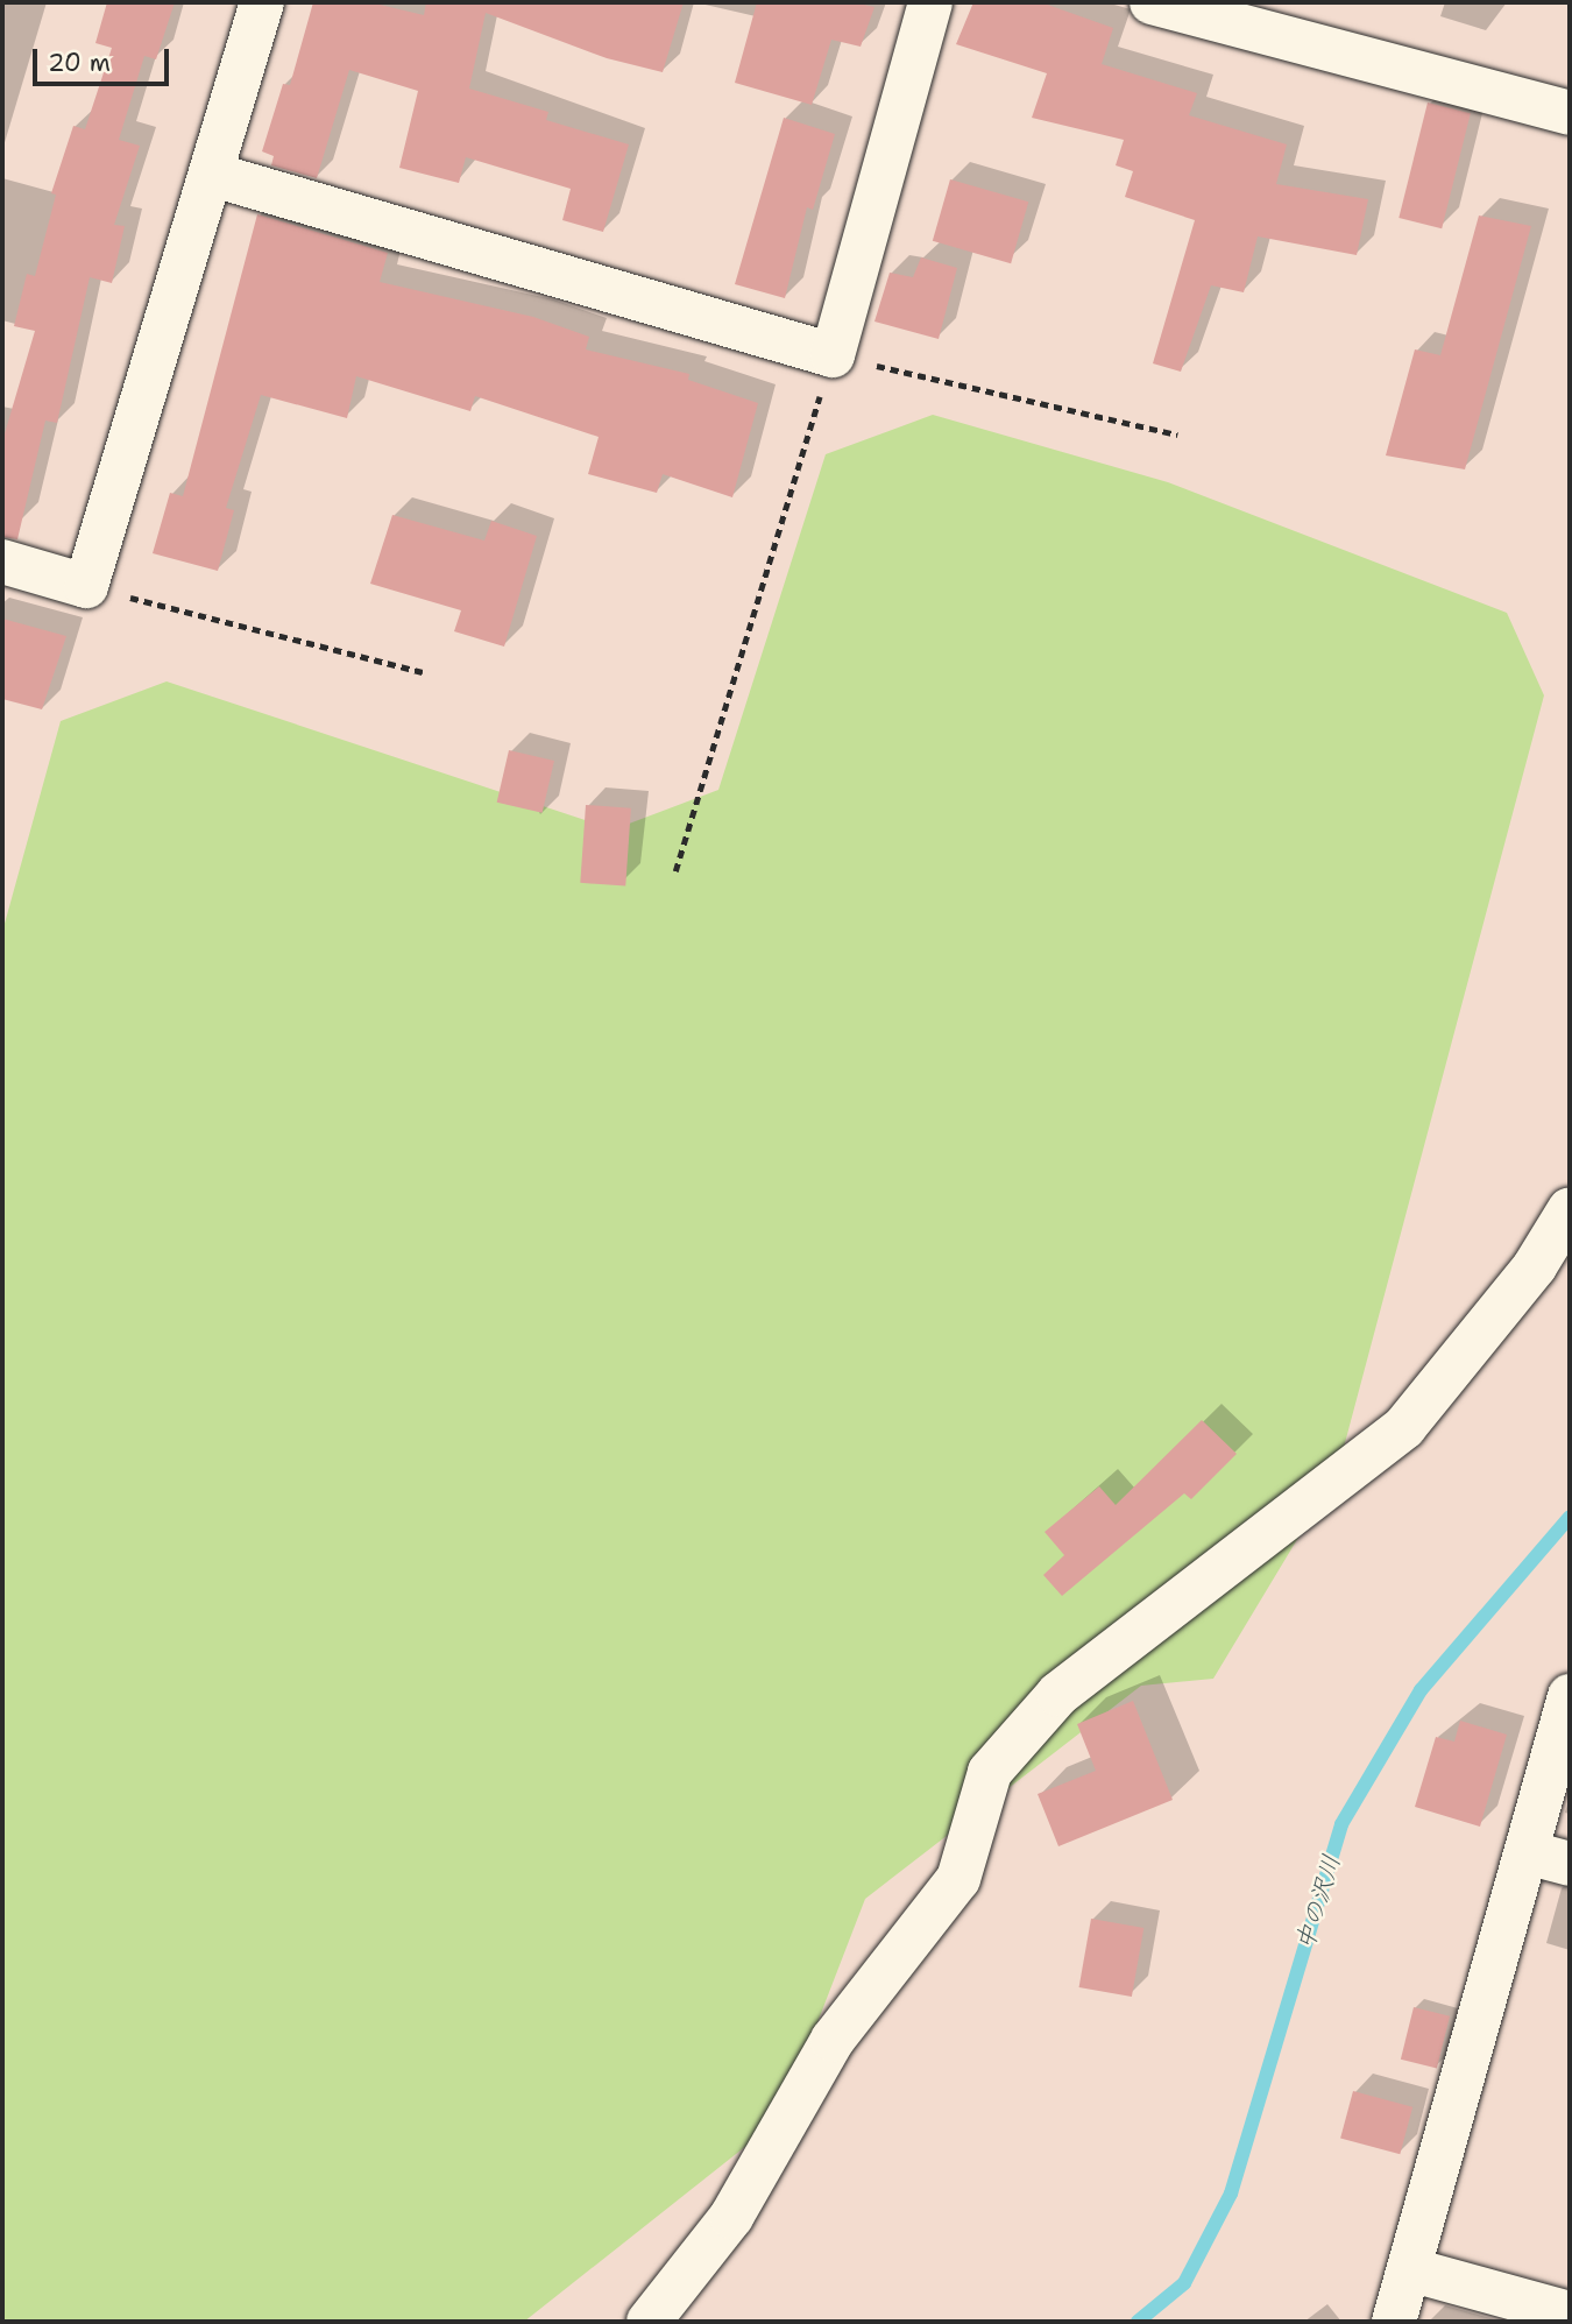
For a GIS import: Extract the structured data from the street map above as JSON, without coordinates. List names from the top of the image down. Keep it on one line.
{"water":["中の沢川"],"scale_bar":"20 m"}
